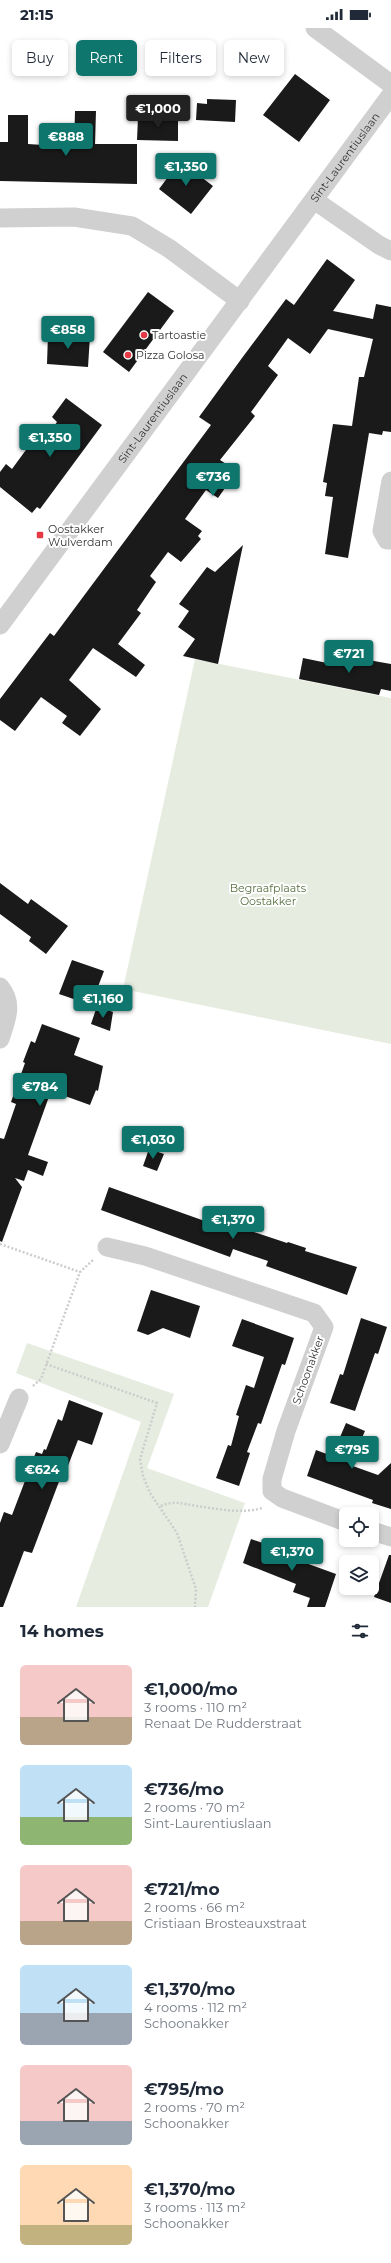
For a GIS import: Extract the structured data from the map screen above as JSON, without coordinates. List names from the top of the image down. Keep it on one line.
{"streets":{"street":["Sint-Laurentiuslaan","Schoonakker"]},"parks":["Begraafplaats Oostakker"],"places":{"other":["Tartoastie","Pizza Golosa"],"transit":["Oostakker Wulverdam"]},"page":{"status":"21:15","chip":["Buy","Rent","Filters","New"],"price":["€1,000","€888","€1,350","€858","€1,350","€736","€721","€1,160","€784","€1,030","€1,370","€795","€624","€1,370"],"heading":"14 homes","list":[{"name":"€1,000/mo","note":"3 rooms · 110 m² · Renaat De Rudderstraat"},{"name":"€736/mo","note":"2 rooms · 70 m² · Sint-Laurentiuslaan"},{"name":"€721/mo","note":"2 rooms · 66 m² · Cristiaan Brosteauxstraat"},{"name":"€1,370/mo","note":"4 rooms · 112 m² · Schoonakker"},{"name":"€795/mo","note":"2 rooms · 70 m² · Schoonakker"},{"name":"€1,370/mo","note":"3 rooms · 113 m² · Schoonakker"}]}}
